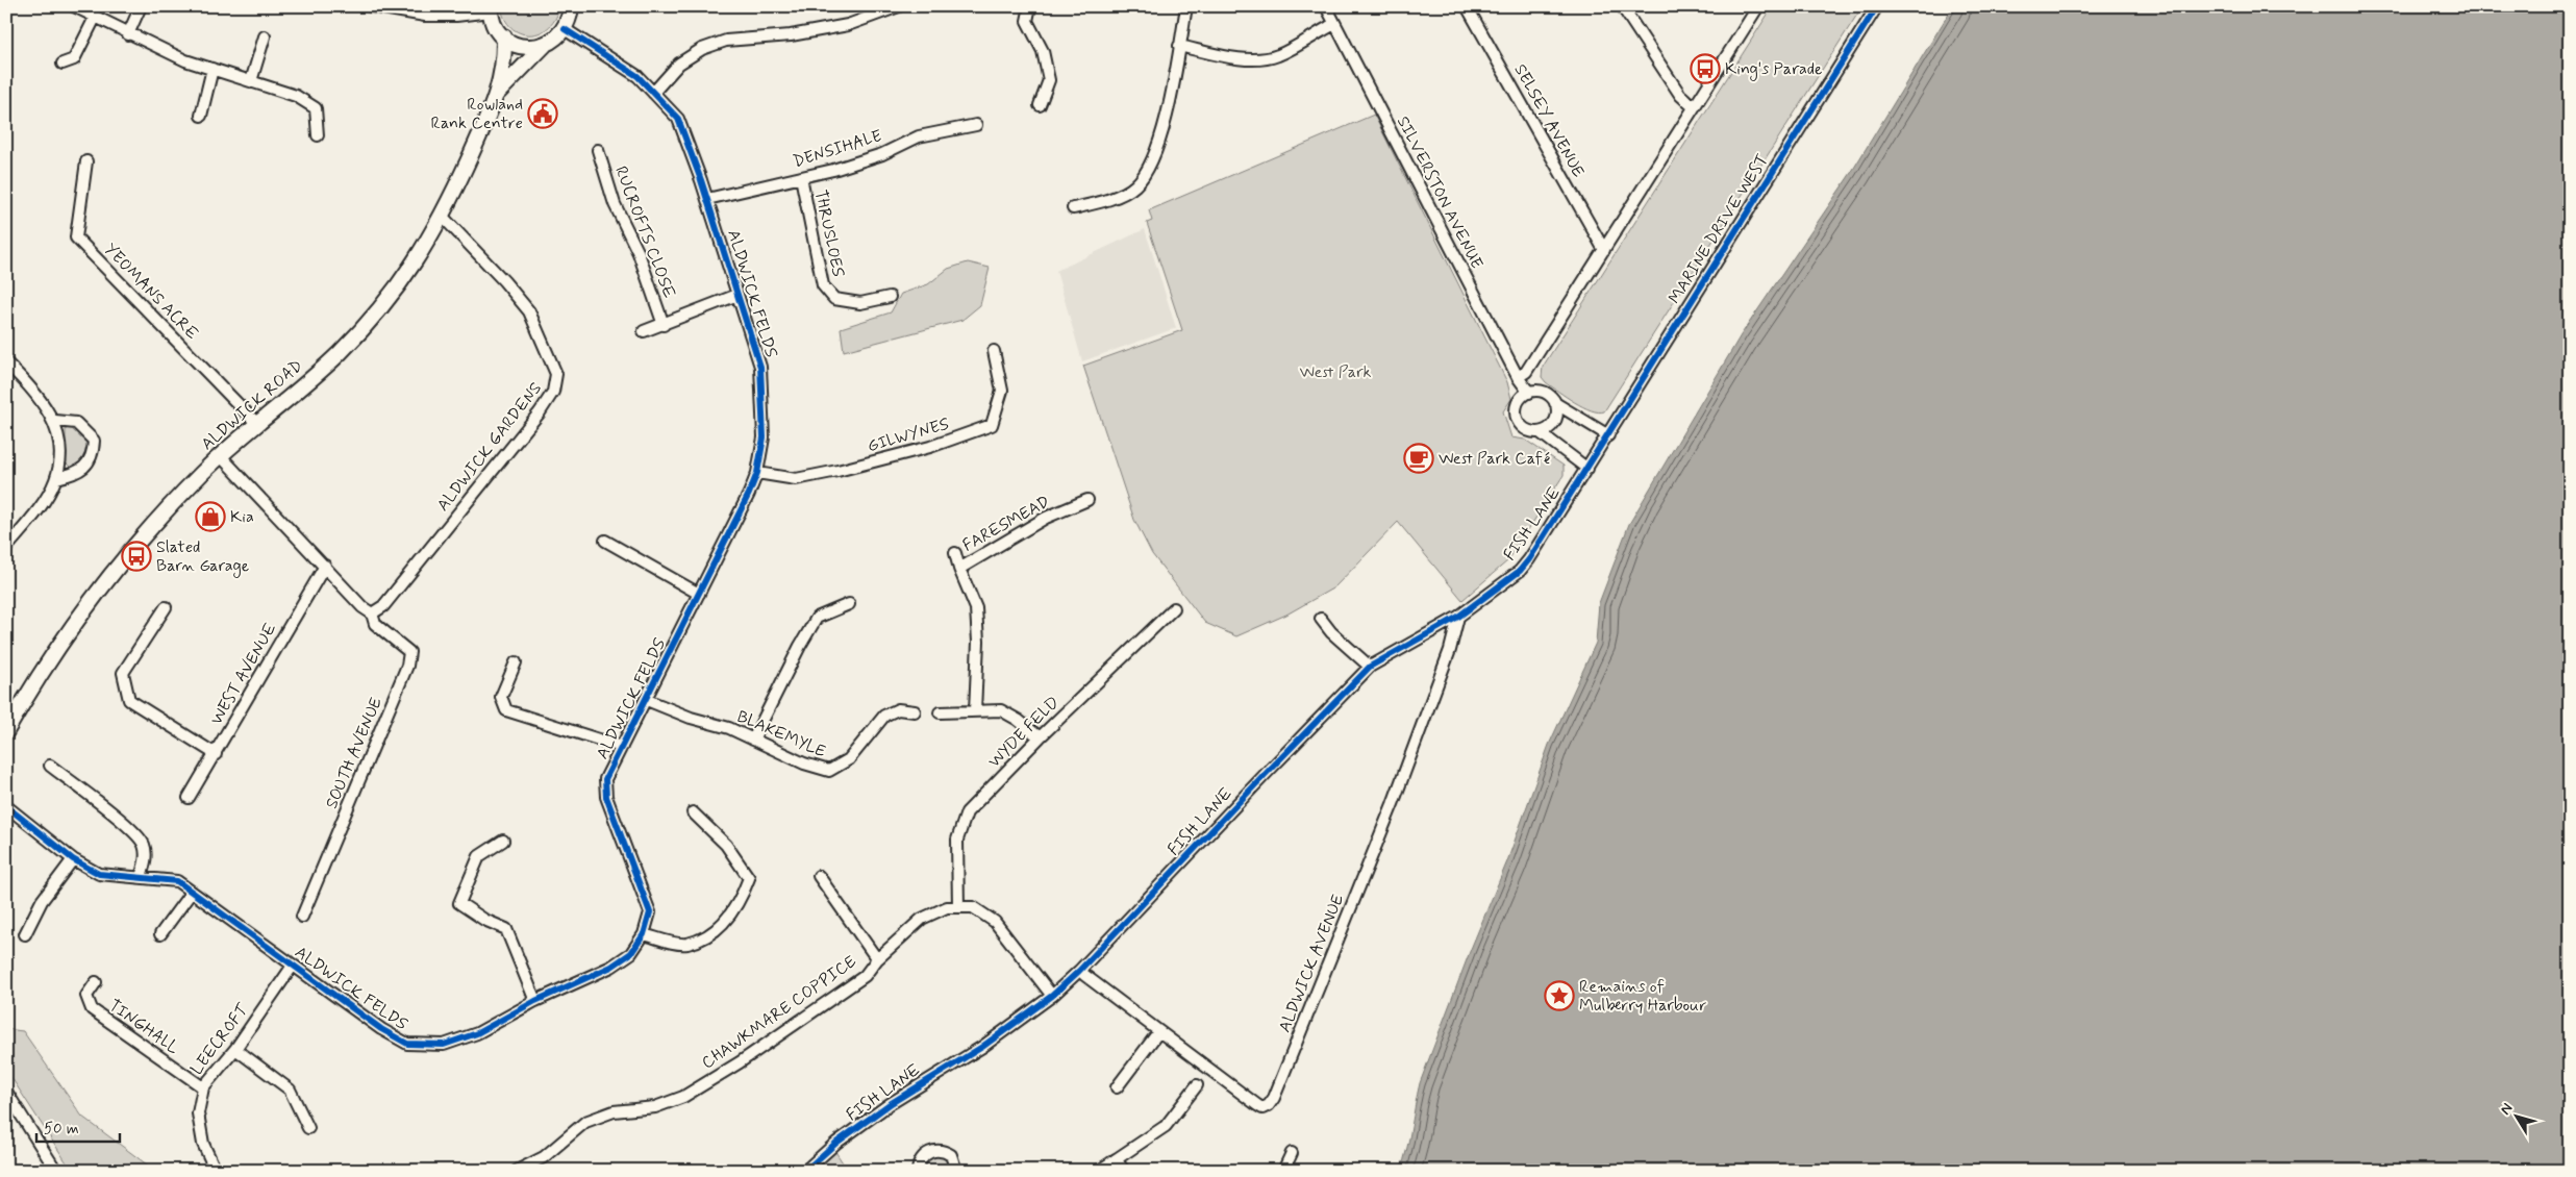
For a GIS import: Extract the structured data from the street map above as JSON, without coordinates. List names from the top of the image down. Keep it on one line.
{"streets":{"main road":["ALDWICK ROAD"],"street":["SELSEY AVENUE","DENSIHALE","SILVERSTON AVENUE","MARINE DRIVE WEST","RUCROFTS CLOSE","THRUSLOES","YEOMANS ACRE","ALDWICK FELDS","GILWYNES","ALDWICK GARDENS","FARESMEAD","FISH LANE","WEST AVENUE","WYDE FELD","BLAKEMYLE","SOUTH AVENUE","ALDWICK AVENUE","CHAWKMARE COPPICE","TINGHALL","LEECROFT"]},"crossings":[["DENSIHALE","THRUSLOES"],["DENSIHALE","ALDWICK FELDS"],["MARINE DRIVE WEST","FISH LANE"],["RUCROFTS CLOSE","ALDWICK FELDS"],["YEOMANS ACRE","ALDWICK ROAD"],["ALDWICK FELDS","GILWYNES"],["ALDWICK FELDS","BLAKEMYLE"],["ALDWICK FELDS","LEECROFT"],["ALDWICK ROAD","ALDWICK GARDENS"],["ALDWICK GARDENS","SOUTH AVENUE"],["FISH LANE","ALDWICK AVENUE"],["FISH LANE","CHAWKMARE COPPICE"],["WYDE FELD","CHAWKMARE COPPICE"],["TINGHALL","LEECROFT"]],"parks":["West Park"],"places":{"bus stop":["King's Parade","Slated Barn Garage"],"public building":["Rowland Rank Centre"],"cafe":["West Park Café"],"shop":["Kia"],"place":["Remains of Mulberry Harbour"]},"scale_bar":"50 m","north":"top left"}
